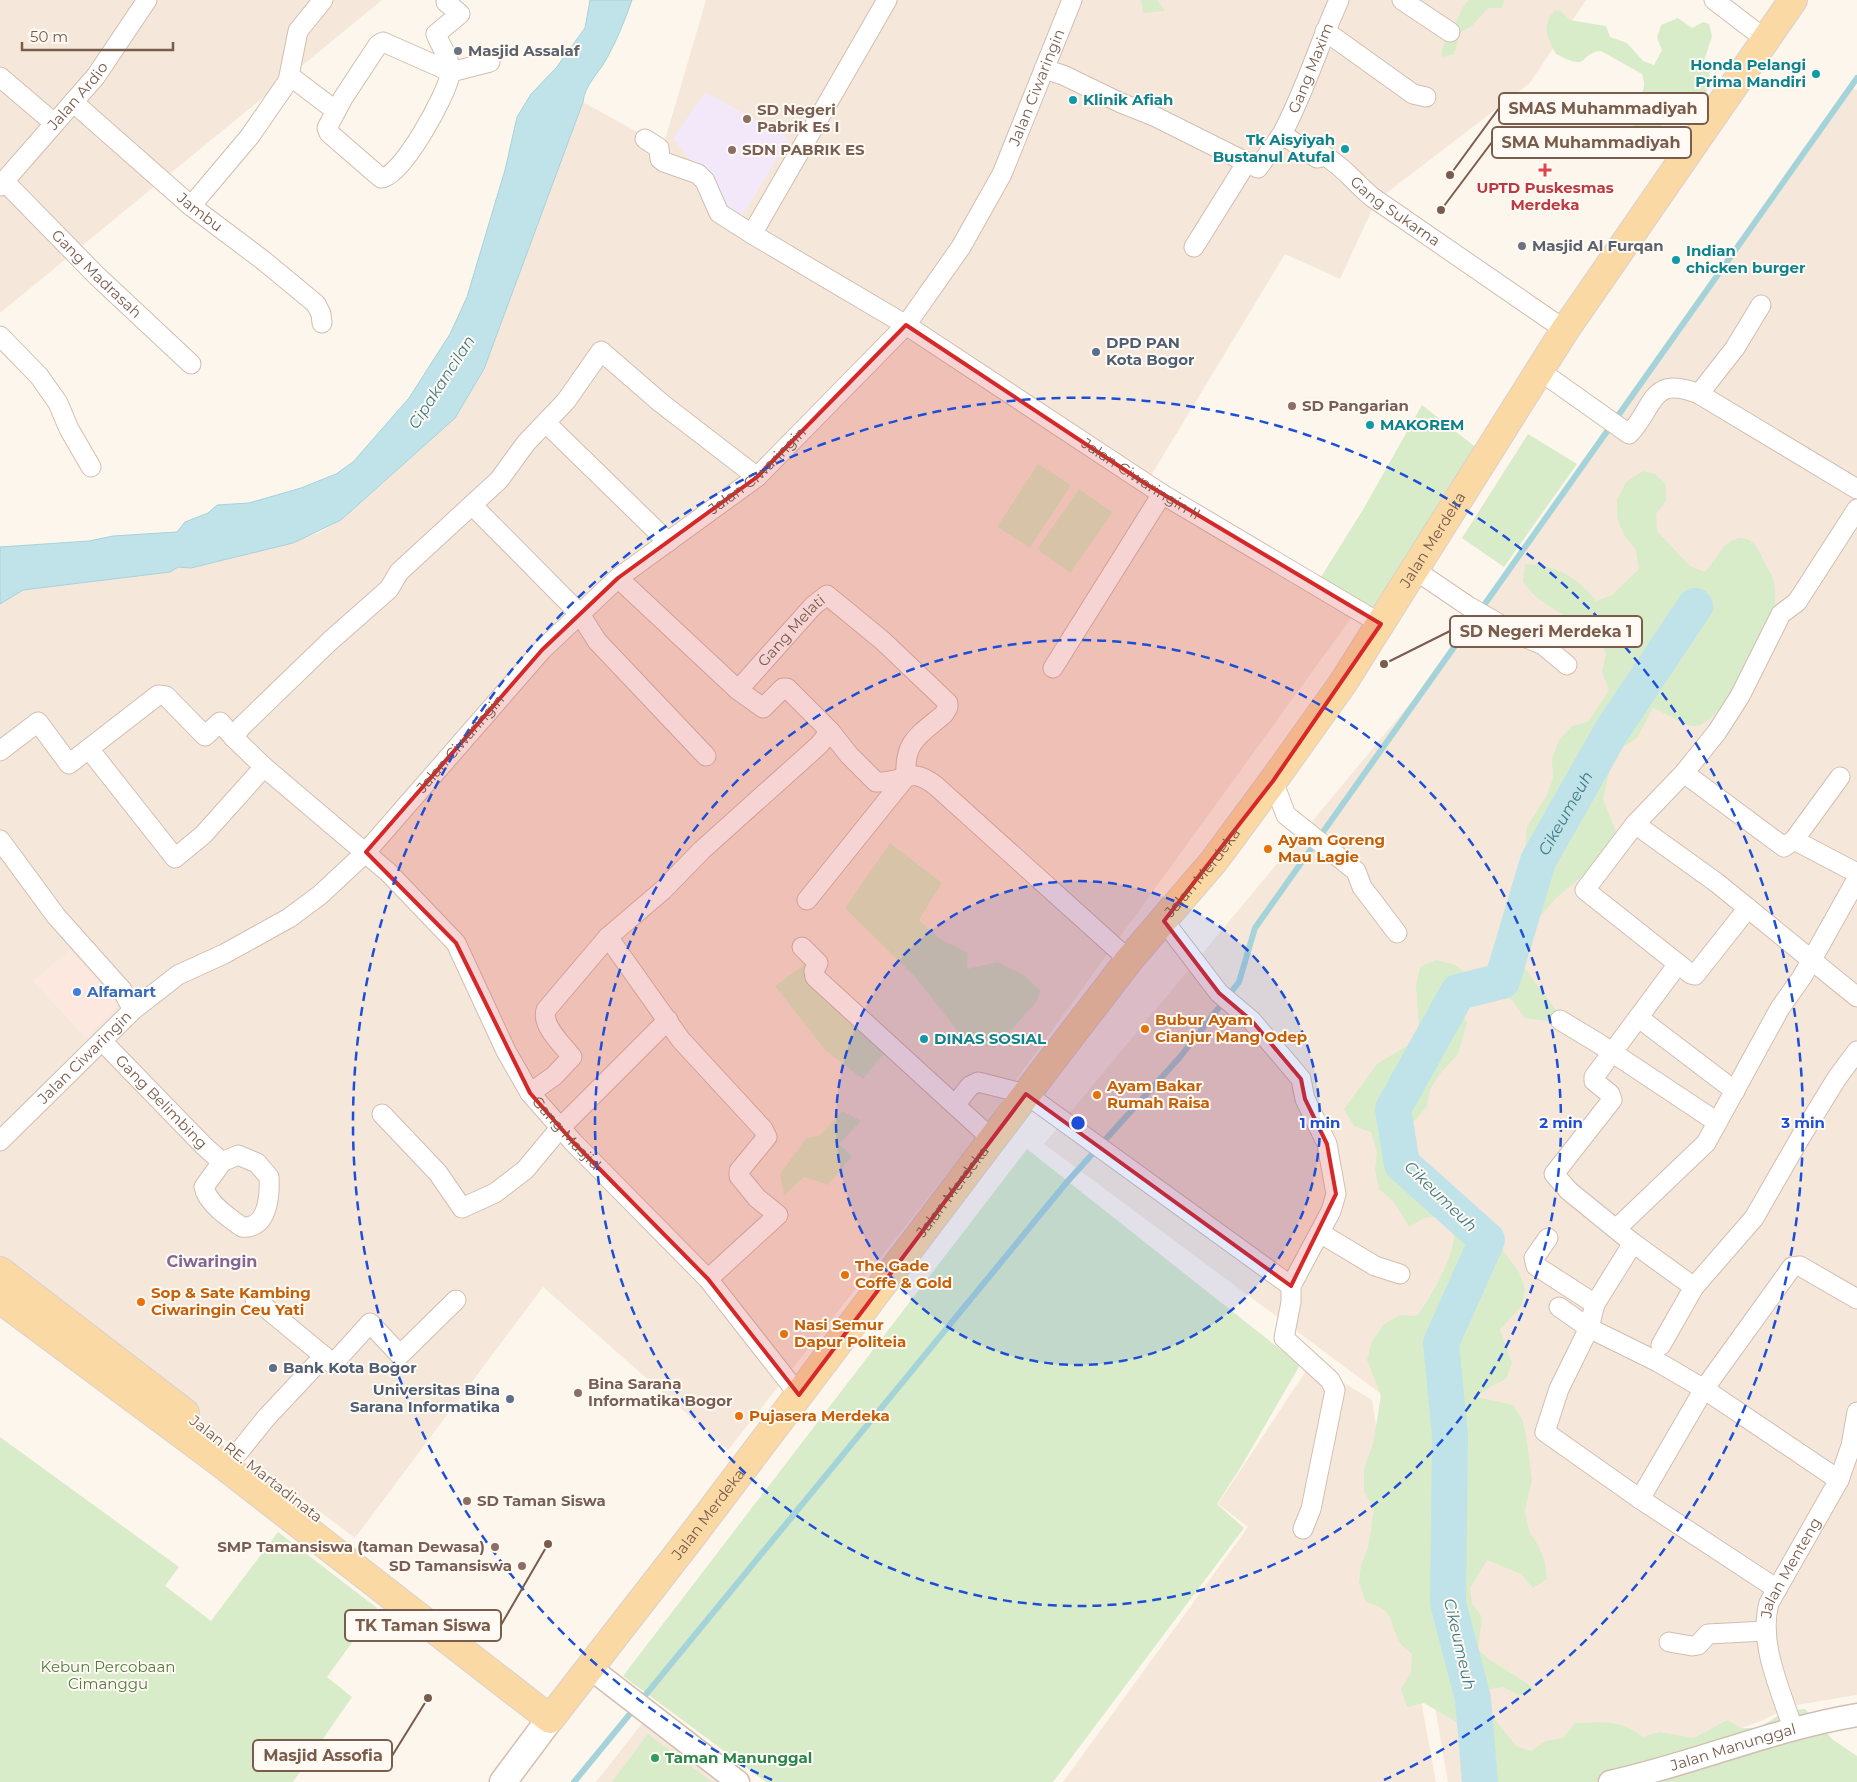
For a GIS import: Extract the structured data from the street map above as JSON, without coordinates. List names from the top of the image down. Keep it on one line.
{"streets":{"main road":["Jalan Merdeka","Jalan RE. Martadinata"],"street":["Gang Maxim","Jalan Ciwaringin","Jalan Ardio","Gang Sukarna","Jambu","Gang Madrasah","Jalan Ciwaringin II","Gang Melati","Gang Belimbing","Gang Masjid","Jalan Menteng","Jalan Manunggal"]},"crossings":[["Gang Maxim","Gang Sukarna"],["Jalan Ciwaringin","Jalan Ciwaringin II"],["Jalan Ciwaringin","Gang Belimbing"],["Jalan Ciwaringin","Gang Masjid"],["Jalan Ardio","Jambu"],["Jalan Ardio","Gang Madrasah"],["Gang Sukarna","Jalan Merdeka"],["Jalan Ciwaringin II","Jalan Merdeka"],["Jalan Merdeka","Gang Masjid"],["Jalan Merdeka","Jalan RE. Martadinata"],["Jalan Menteng","Jalan Manunggal"]],"districts":["Ciwaringin"],"water":["Cipakancilan","Cikeumeuh"],"parks":["Kebun Percobaan Cimanggu"],"places":{"other":["Masjid Assalaf","Honda Pelangi Prima Mandiri","Klinik Afiah","SD Negeri Pabrik Es I","Tk Aisyiyah Bustanul Atufal","SDN PABRIK ES","SMAS Muhammadiyah","SMA Muhammadiyah","Masjid Al Furqan","Indian chicken burger","DPD PAN Kota Bogor","SD Pangarian","MAKOREM","SD Negeri Merdeka 1","Ayam Goreng Mau Lagie","Alfamart","Bubur Ayam Cianjur Mang Odep","DINAS SOSIAL","Ayam Bakar Rumah Raisa","The Gade Coffe & Gold","Sop & Sate Kambing Ciwaringin Ceu Yati","Nasi Semur Dapur Politeia","Bank Kota Bogor","Bina Sarana Informatika Bogor","Universitas Bina Sarana Informatika","Pujasera Merdeka","SD Taman Siswa","TK Taman Siswa","SMP Tamansiswa (taman Dewasa)","SD Tamansiswa","Masjid Assofia","Taman Manunggal"],"health":["UPTD Puskesmas Merdeka"]},"scale_bar":"50 m","rings":["1 min","2 min","3 min"]}
